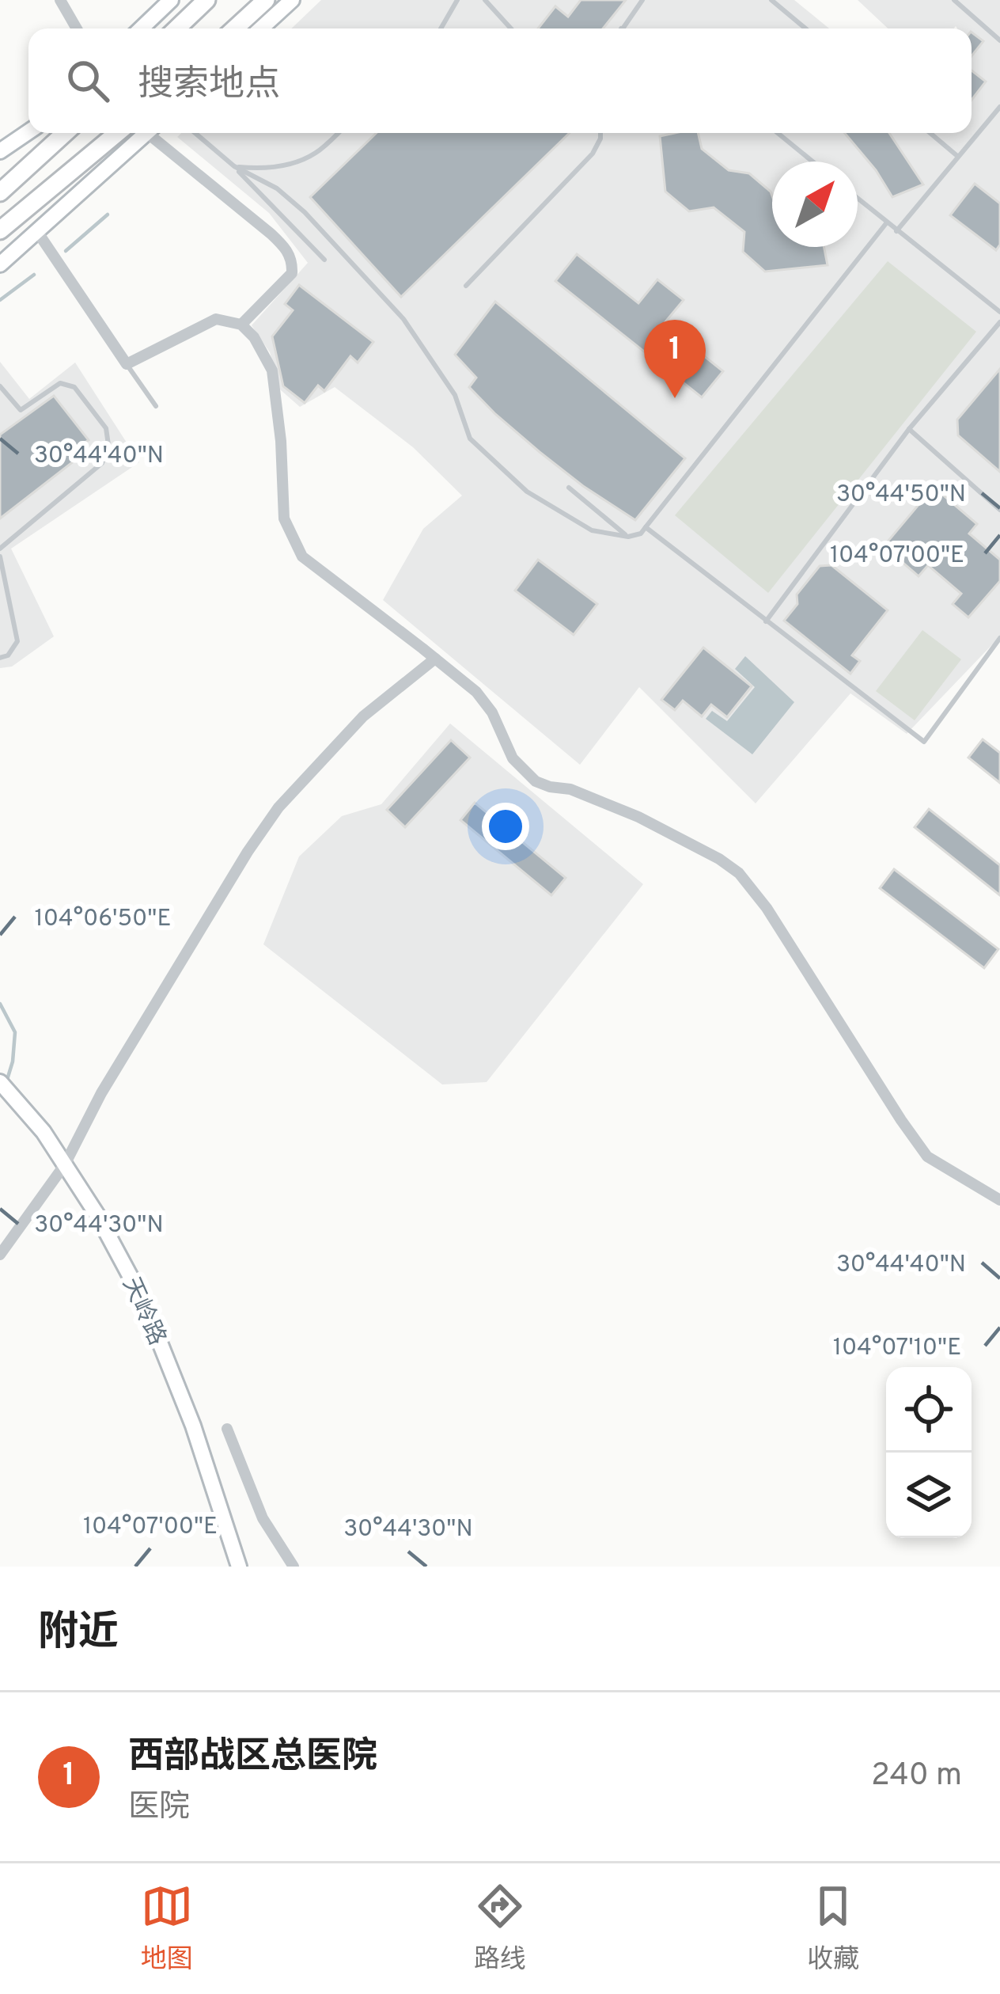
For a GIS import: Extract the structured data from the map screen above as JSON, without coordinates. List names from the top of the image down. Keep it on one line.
{"streets":{"street":["天岭路"]},"north":"top right","page":{"search":"搜索地点","pins":"1","heading":"附近","list":[{"mark":"1","name":"西部战区总医院","note":"医院","value":"240 m"}],"nav":["地图","路线","收藏"]},"coordinates":["30°44'40\"N","30°44'50\"N","104°07'00\"E","104°06'50\"E","30°44'30\"N","104°07'10\"E"]}
